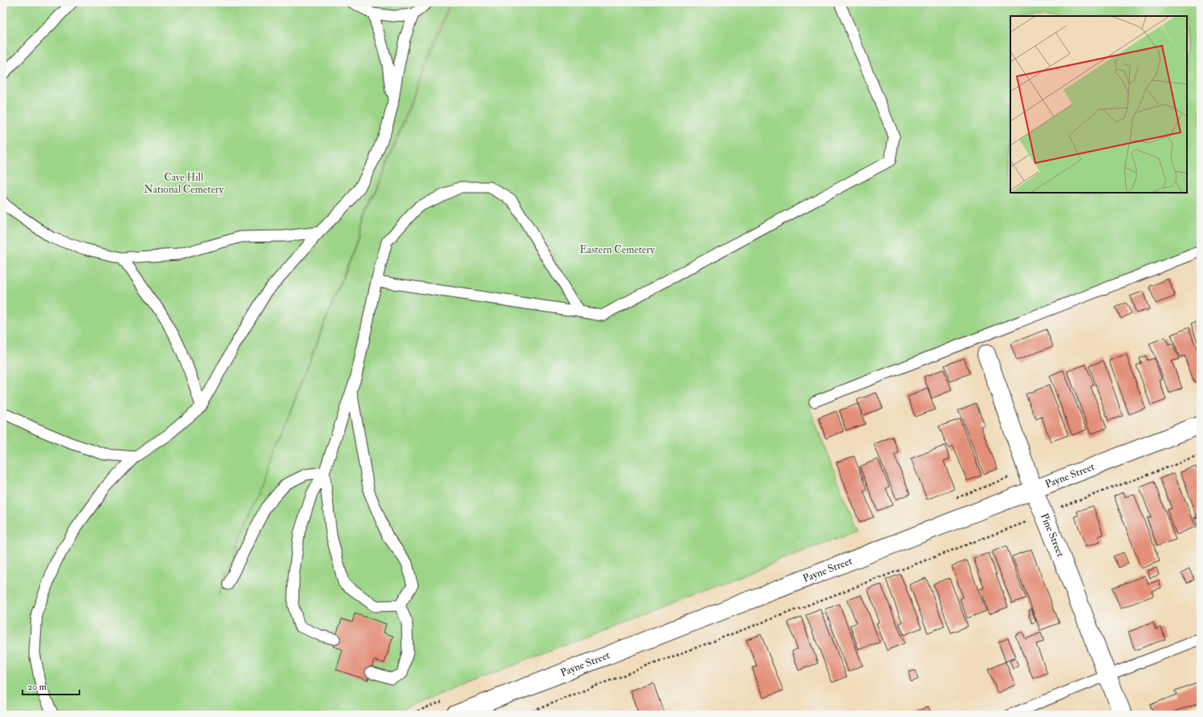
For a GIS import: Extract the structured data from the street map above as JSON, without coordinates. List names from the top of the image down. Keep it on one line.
{"streets":{"street":["Payne Street","Pine Street"]},"crossings":[["Payne Street","Pine Street"]],"parks":["Cave Hill National Cemetery","Eastern Cemetery"],"scale_bar":"20 m"}
